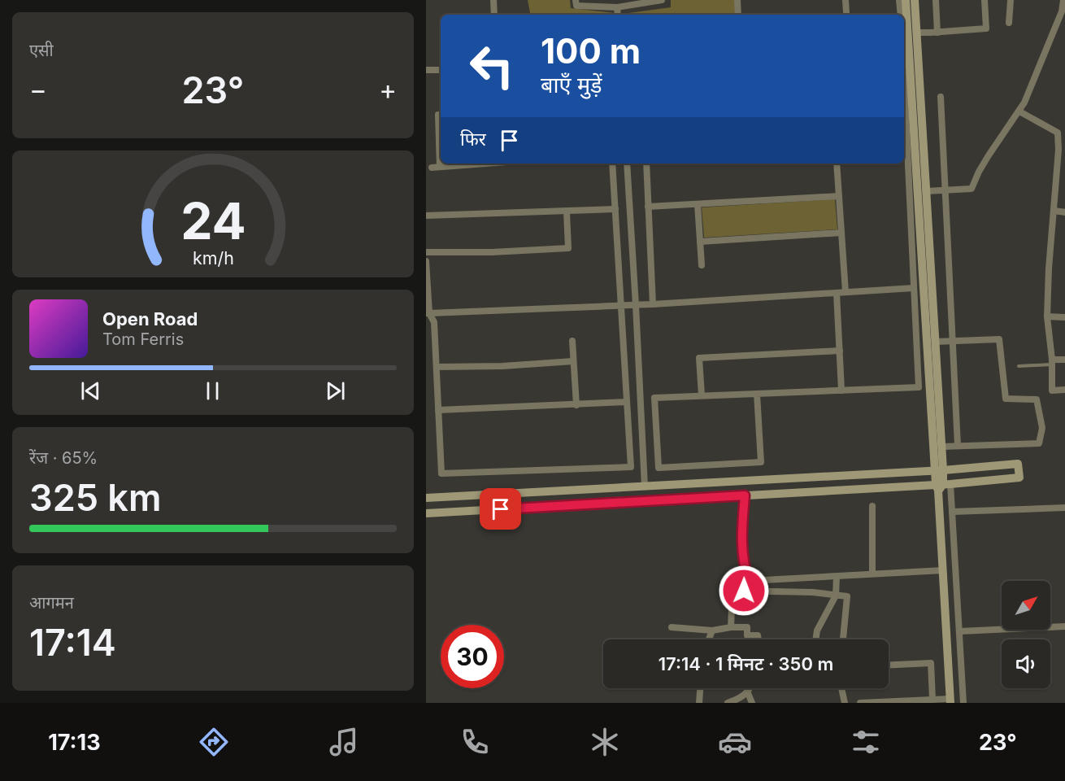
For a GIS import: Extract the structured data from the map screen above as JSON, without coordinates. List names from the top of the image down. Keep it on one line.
{"north":"top right","page":{"tile":["एसी",["रेंज · 65%","325 km"],["आगमन","17:14"]],"turn":["100 m","बाएँ मुड़ें"],"heat":["−","23°","+"],"then":"फिर","song":["Open Road","Tom Ferris"],"limit":"30","trip":"17:14 · 1 मिनट · 350 m","tabs":["17:13","23°"],"gauge":["24","km/h"]}}
